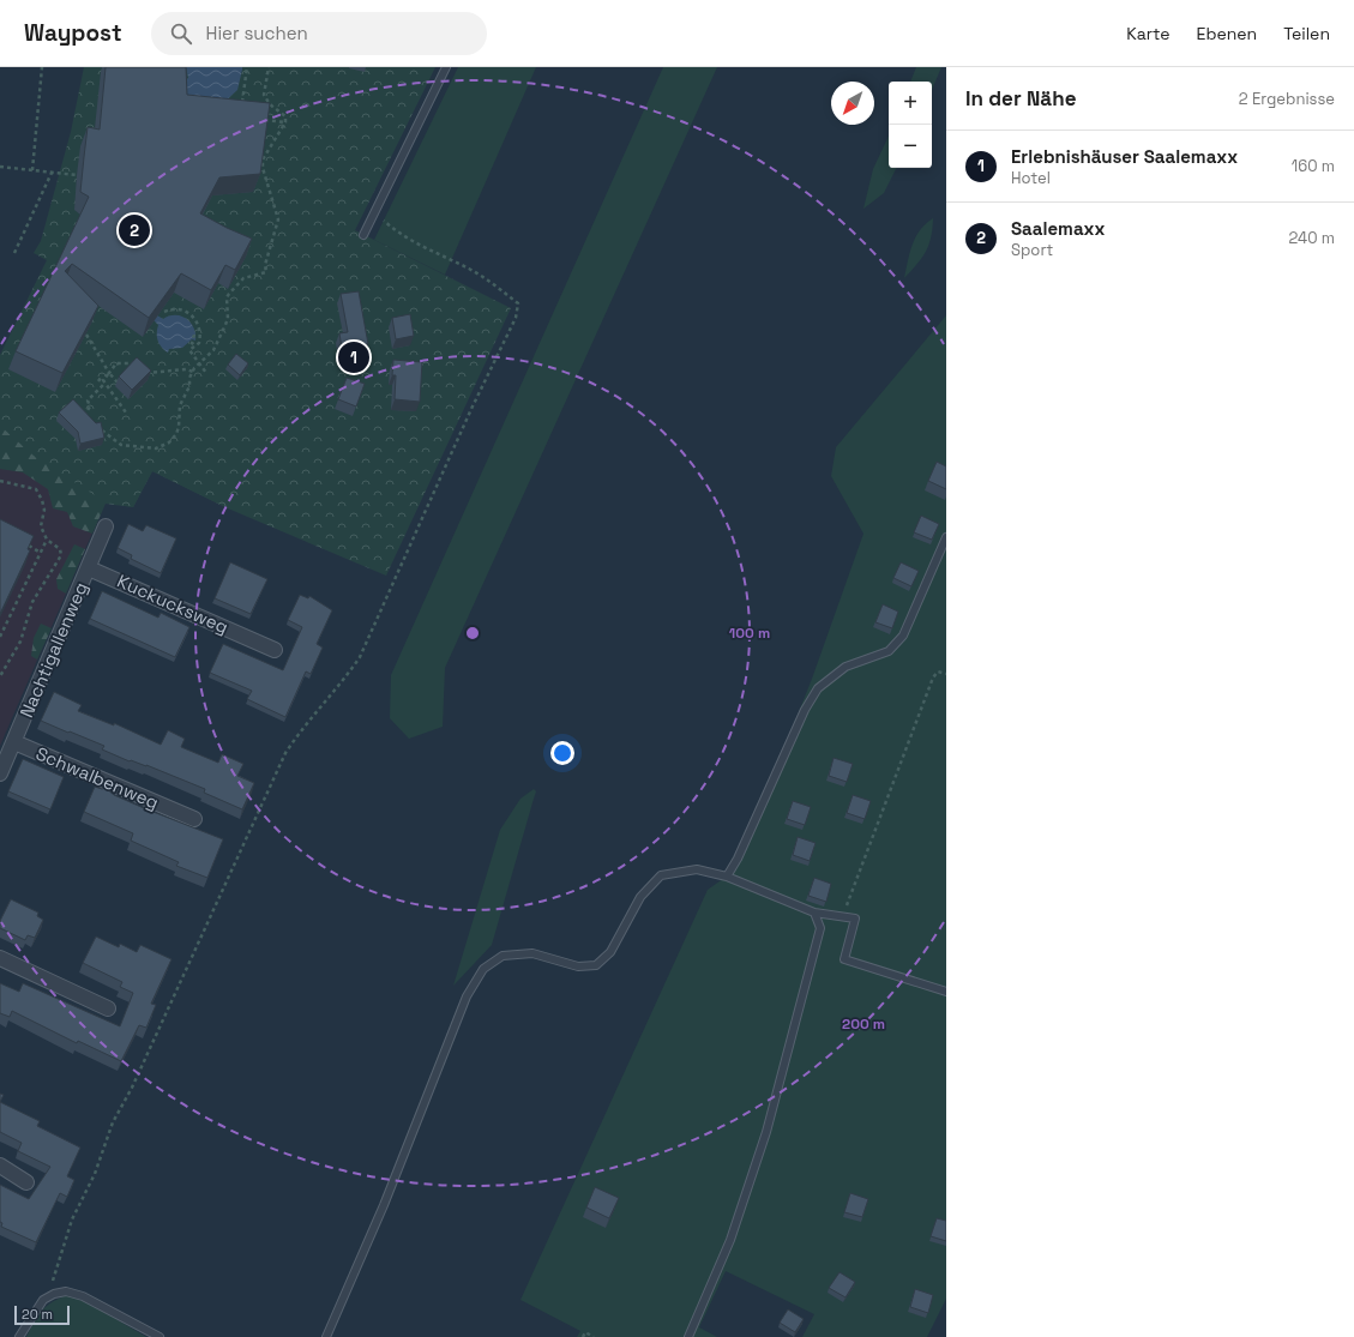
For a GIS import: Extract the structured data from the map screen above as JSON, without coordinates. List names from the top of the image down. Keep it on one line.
{"streets":{"street":["Kuckucksweg","Nachtigallenweg","Schwalbenweg"]},"crossings":[["Kuckucksweg","Nachtigallenweg"],["Nachtigallenweg","Schwalbenweg"]],"scale_bar":"20 m","north":"bottom left","page":{"header":"Waypost","search":"Hier suchen","nav":["Karte","Ebenen","Teilen"],"heading":["In der Nähe","2 Ergebnisse"],"map_buttons":["+","−"],"list":[{"mark":"1","name":"Erlebnishäuser Saalemaxx","note":"Hotel","value":"160 m"},{"mark":"2","name":"Saalemaxx","note":"Sport","value":"240 m"}],"pins":["2","1"],"scale":"20 m"},"rings":["100 m","200 m"]}
